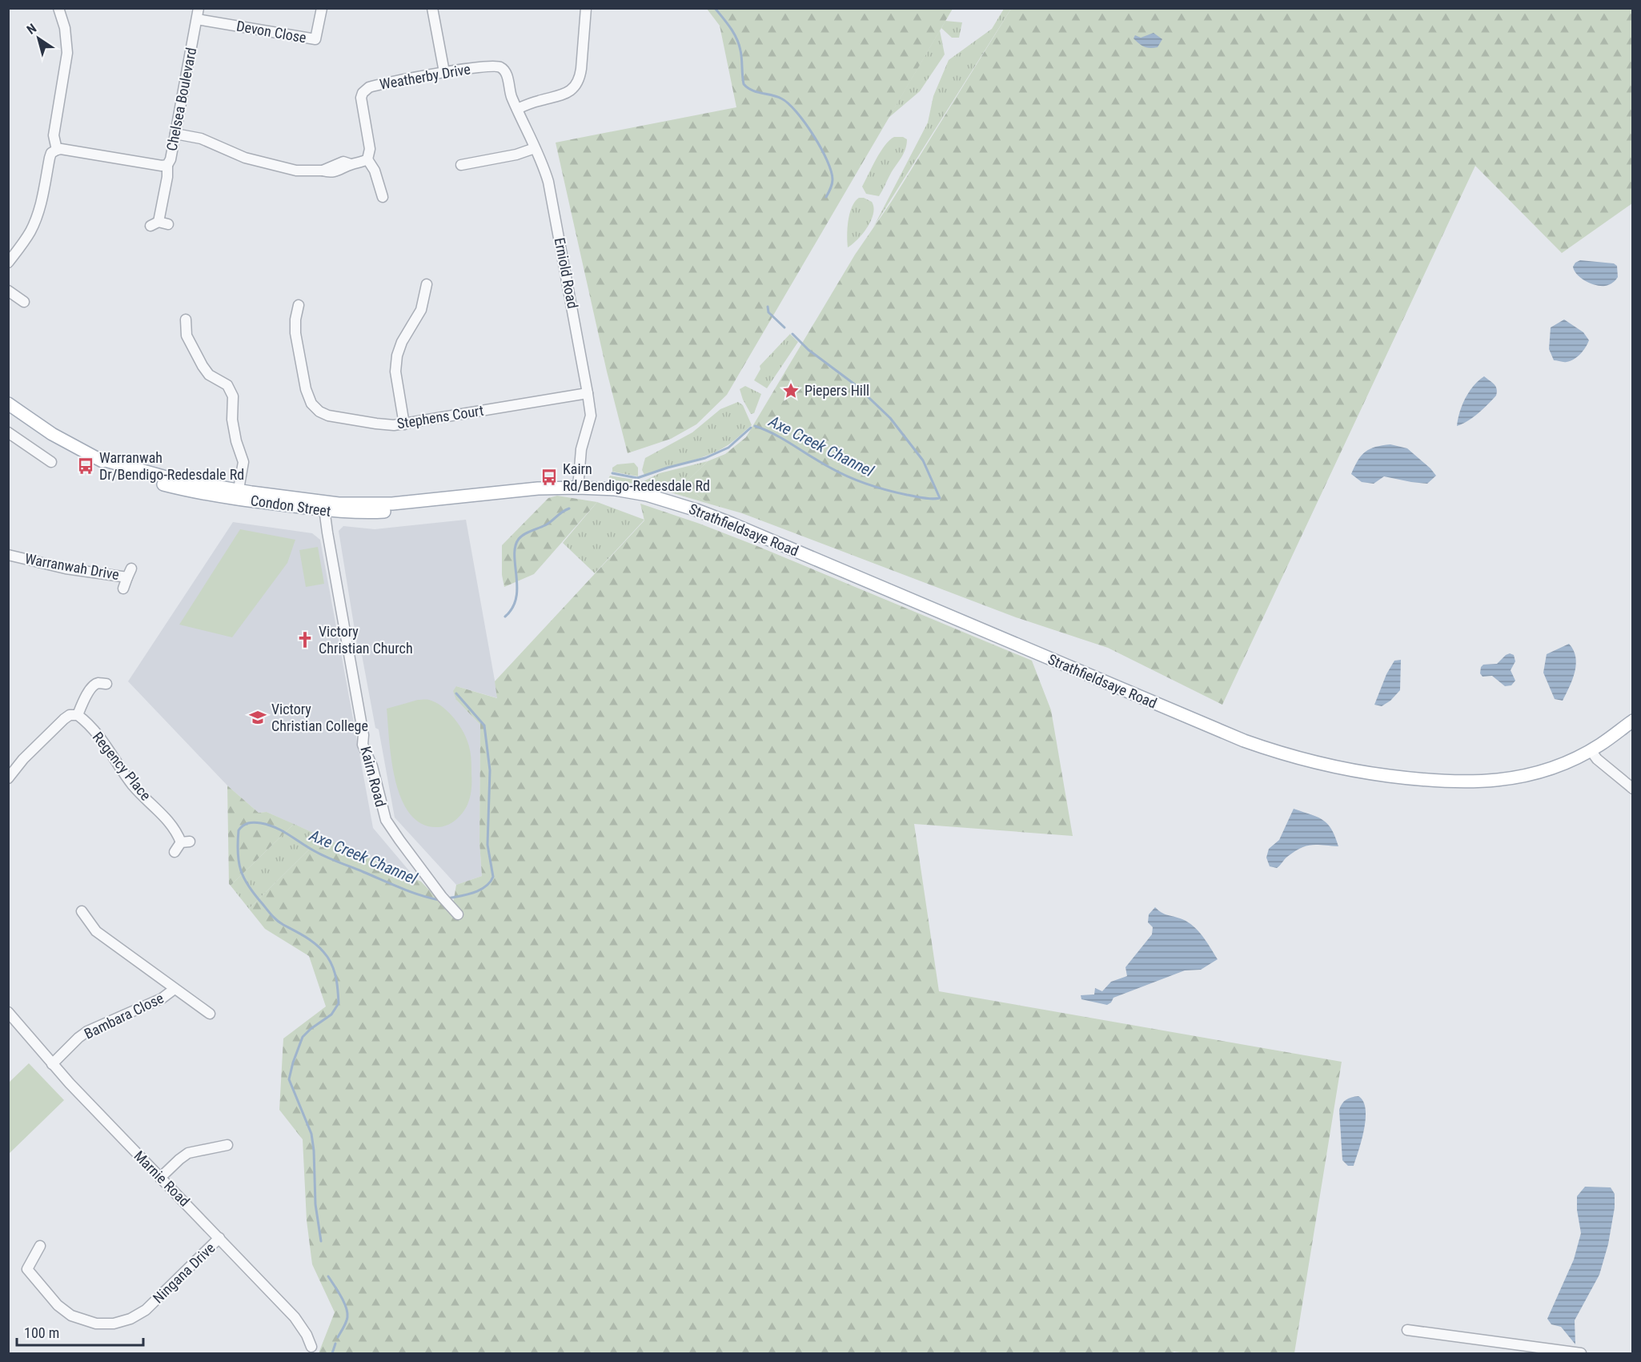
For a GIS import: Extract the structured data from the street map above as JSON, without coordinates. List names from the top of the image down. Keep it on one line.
{"streets":{"main road":["Condon Street","Strathfieldsaye Road"],"street":["Devon Close","Weatherby Drive","Chelsea Boulevard","Erniold Road","Stephens Court","Warranwah Drive","Regency Place","Kairn Road","Bambara Close","Marnie Road","Ningana Drive"]},"crossings":[["Devon Close","Chelsea Boulevard"],["Weatherby Drive","Erniold Road"],["Erniold Road","Stephens Court"],["Erniold Road","Condon Street"],["Erniold Road","Strathfieldsaye Road"],["Condon Street","Strathfieldsaye Road"],["Condon Street","Kairn Road"],["Bambara Close","Marnie Road"],["Marnie Road","Ningana Drive"]],"water":["Axe Creek Channel"],"places":{"place":["Piepers Hill"],"bus stop":["Warranwah Dr/Bendigo-Redesdale Rd","Kairn Rd/Bendigo-Redesdale Rd"],"church":["Victory Christian Church"],"school or university":["Victory Christian College"]},"scale_bar":"100 m","north":"top left"}
